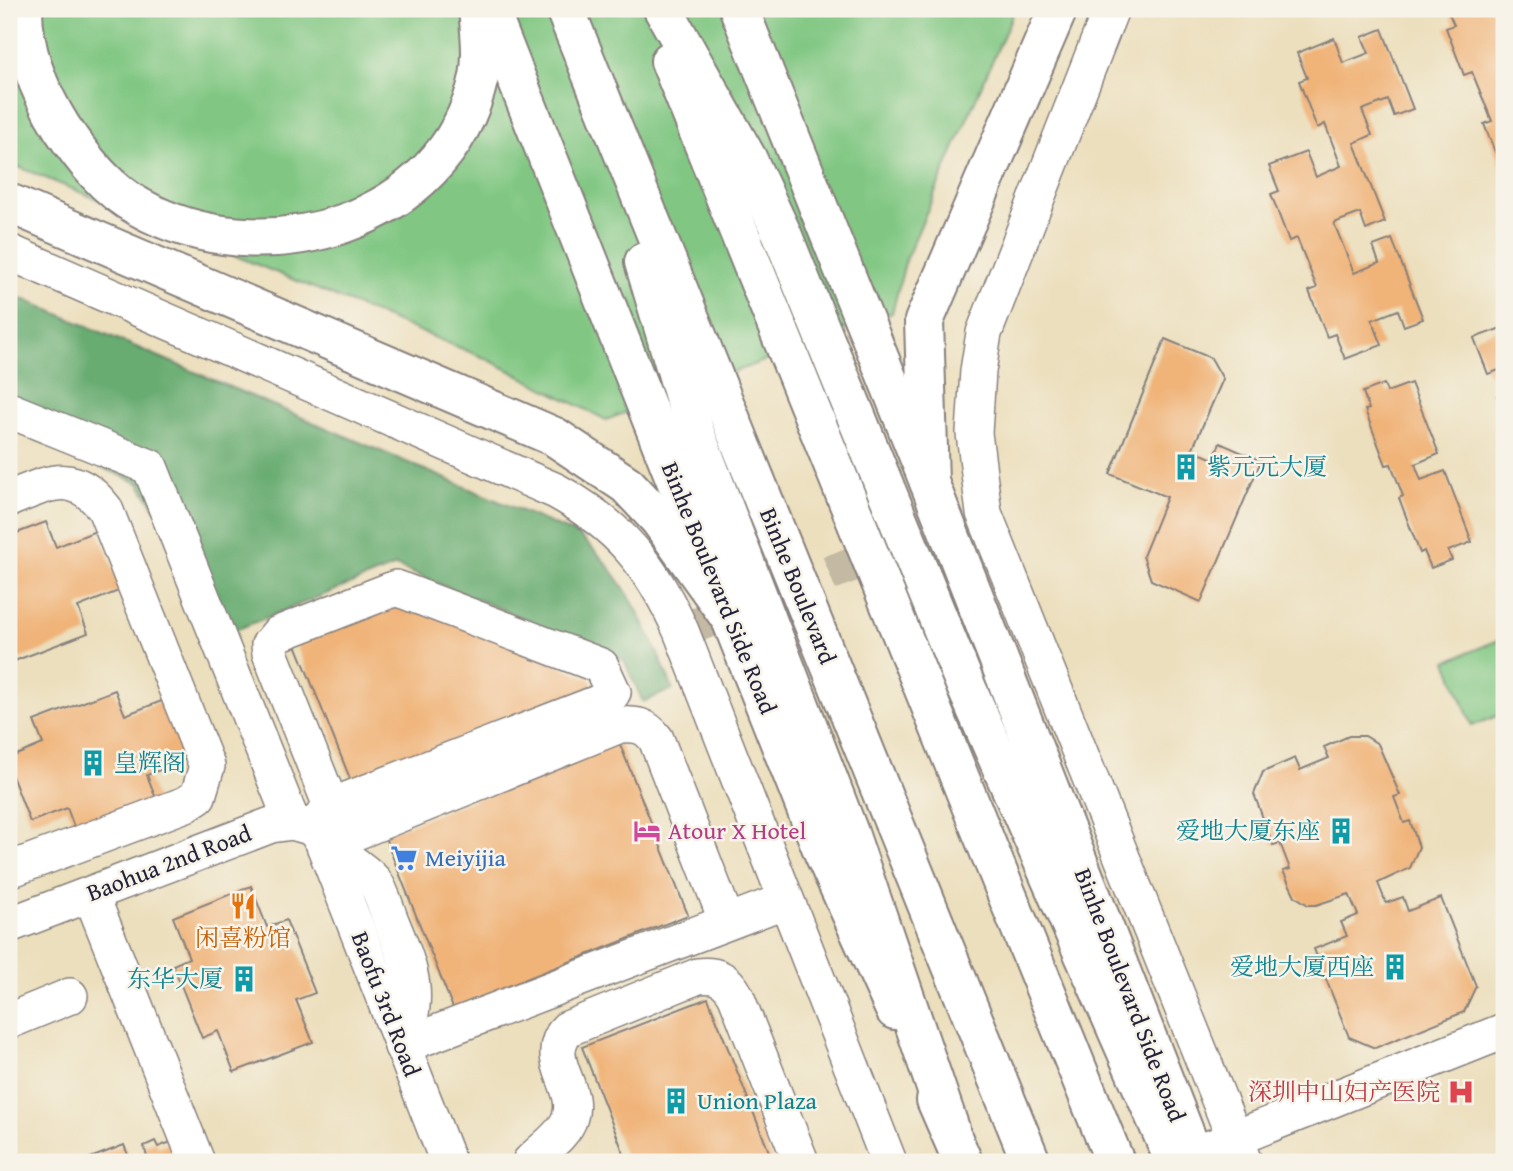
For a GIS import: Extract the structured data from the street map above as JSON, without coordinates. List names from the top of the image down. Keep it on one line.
{"streets":{"main road":["Binhe Boulevard","Binhe Boulevard Side Road"],"street":["Baohua 2nd Road","Baofu 3rd Road"]},"crossings":[["Baohua 2nd Road","Baofu 3rd Road"]],"places":{"building":["紫元元大厦","皇辉阁","爱地大厦东座","爱地大厦西座","东华大厦","Union Plaza"],"hotel":["Atour X Hotel"],"supermarket":["Meiyijia"],"restaurant":["闲喜粉馆"],"hospital":["深圳中山妇产医院"]}}
